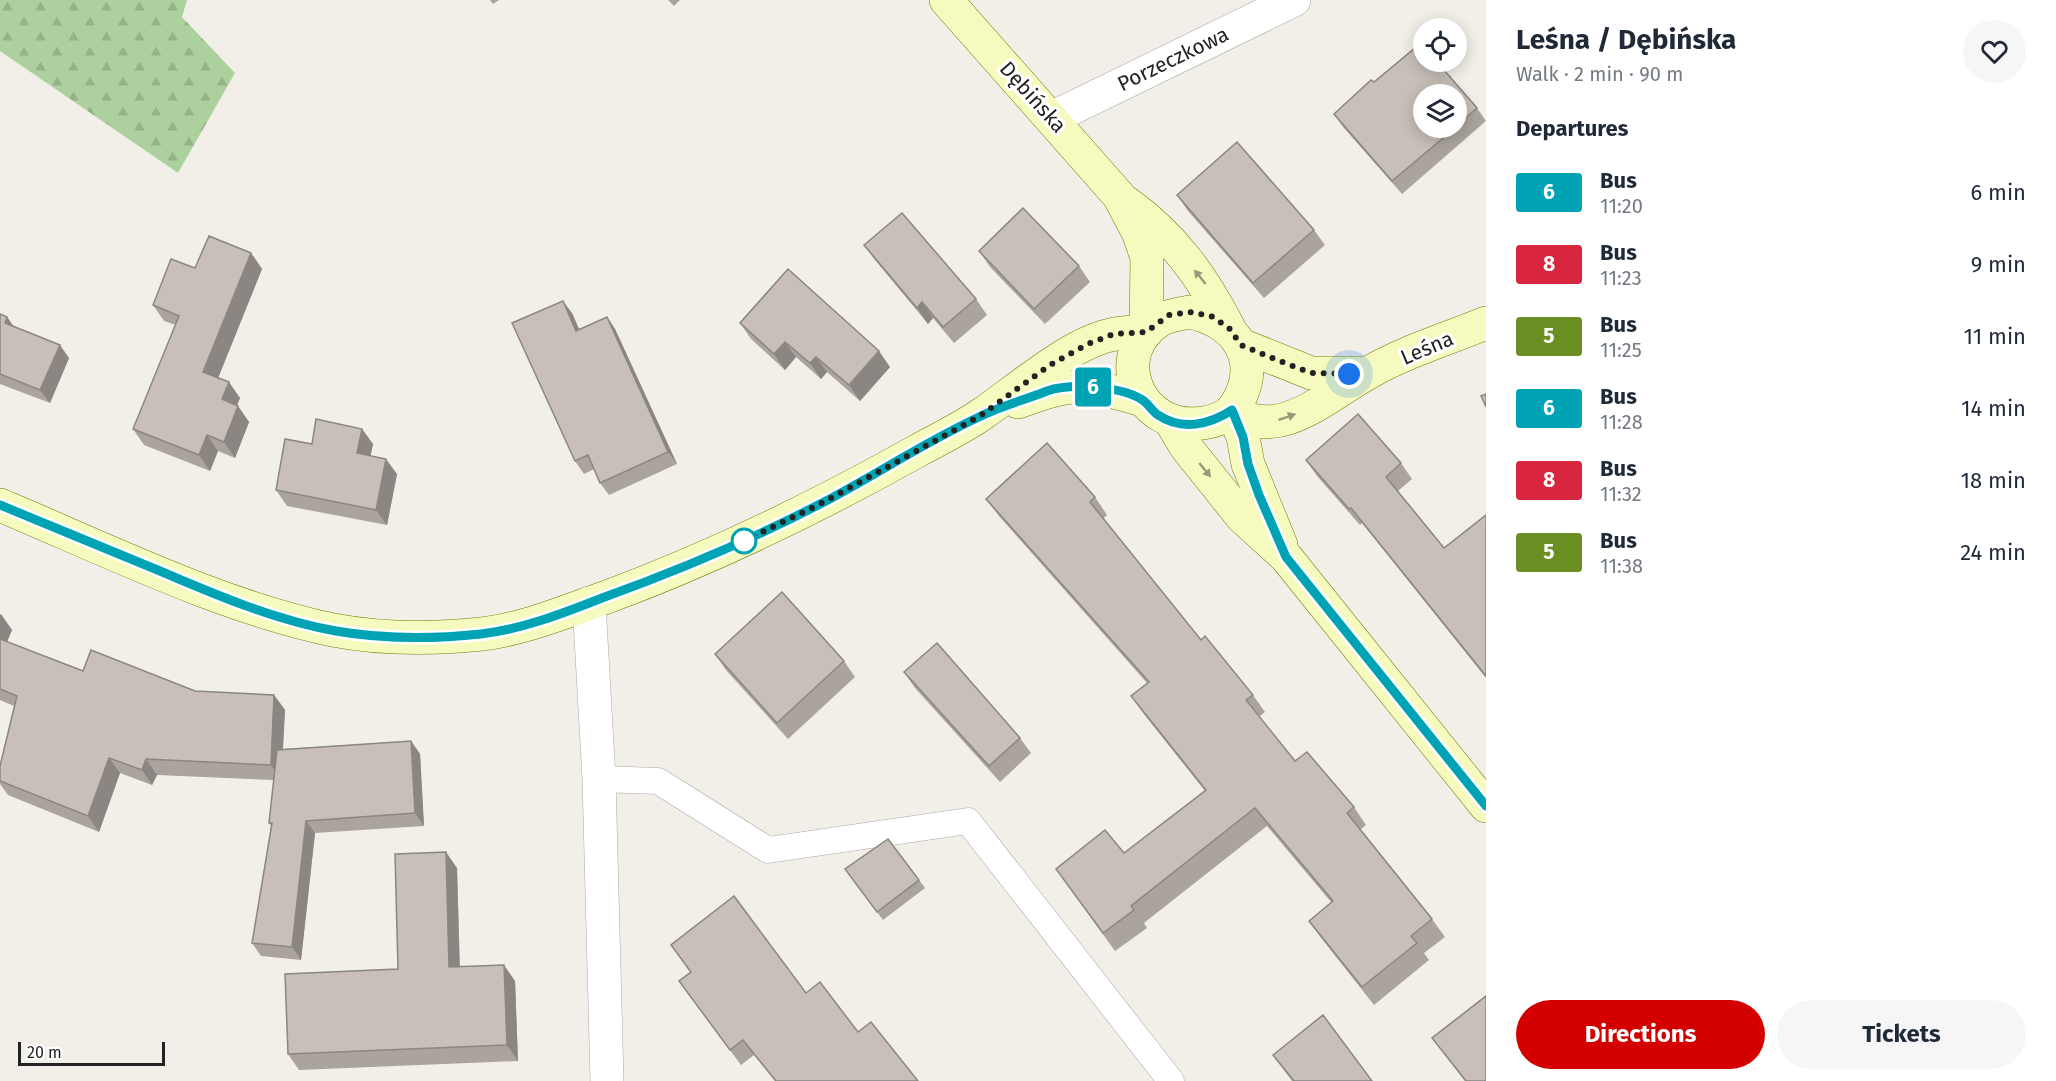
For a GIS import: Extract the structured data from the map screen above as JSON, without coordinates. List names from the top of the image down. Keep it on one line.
{"streets":{"street":["Porzeczkowa","Dębińska","Leśna"]},"crossings":[["Porzeczkowa","Dębińska"],["Dębińska","Leśna"]],"lines":["bus line 6"],"scale_bar":"20 m","page":{"on_map":"6","heading":[["Leśna / Dębińska","Walk · 2 min · 90 m"],"Departures"],"list":[{"mark":"6","name":"Bus","note":"11:20","value":"6 min"},{"mark":"8","name":"Bus","note":"11:23","value":"9 min"},{"mark":"5","name":"Bus","note":"11:25","value":"11 min"},{"mark":"6","name":"Bus","note":"11:28","value":"14 min"},{"mark":"8","name":"Bus","note":"11:32","value":"18 min"},{"mark":"5","name":"Bus","note":"11:38","value":"24 min"}],"buttons":["Directions","Tickets"],"scale":"20 m"}}
